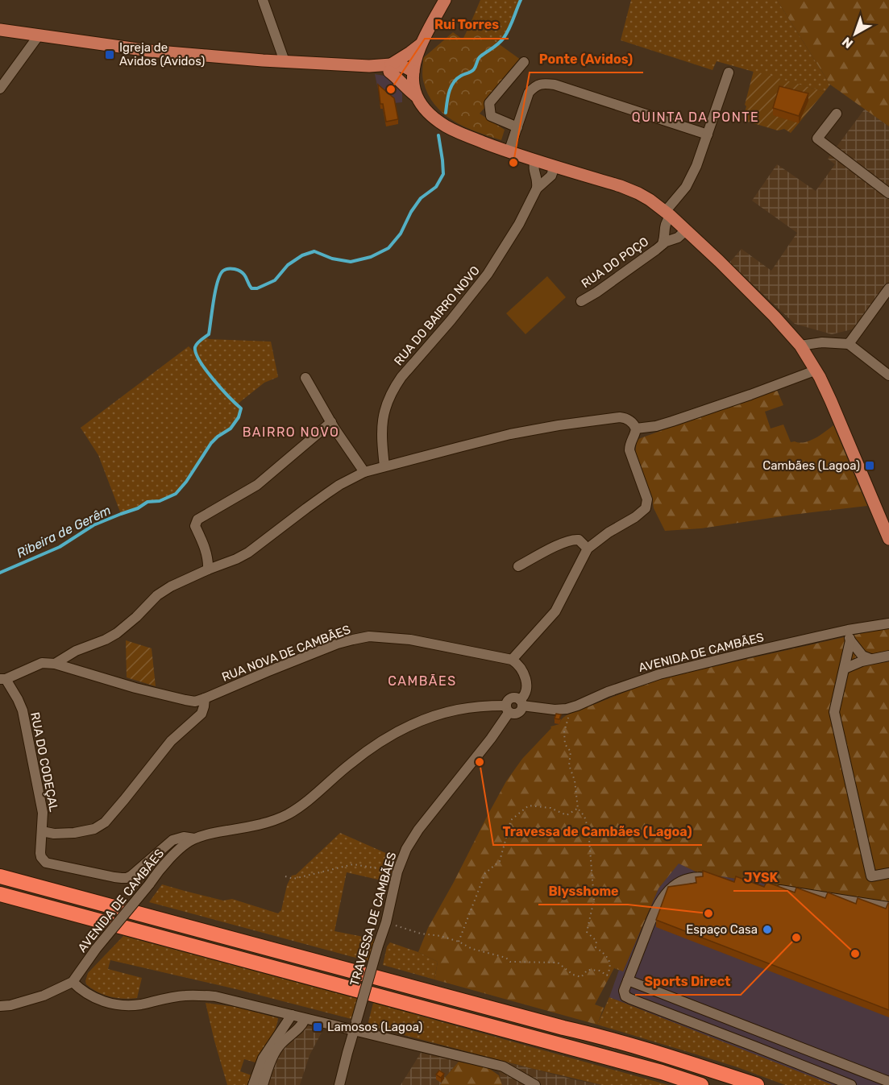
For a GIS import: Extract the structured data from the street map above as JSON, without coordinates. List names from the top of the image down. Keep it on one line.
{"streets":{"street":["RUA DO POÇO","RUA DO BAIRRO NOVO","AVENIDA DE CAMBÃES","RUA NOVA DE CAMBÃES","RUA DO CODEÇAL","TRAVESSA DE CAMBÃES"]},"crossings":[["AVENIDA DE CAMBÃES","RUA DO CODEÇAL"],["AVENIDA DE CAMBÃES","TRAVESSA DE CAMBÃES"]],"districts":["QUINTA DA PONTE","BAIRRO NOVO","CAMBÃES"],"water":["Ribeira de Gerêm"],"places":{"transit":["Igreja de Avidos (Avidos)","Cambães (Lagoa)","Lamosos (Lagoa)"],"other":["Rui Torres","Ponte (Avidos)","Travessa de Cambães (Lagoa)","Blysshome","Espaço Casa","Sports Direct","JYSK"]},"north":"bottom left"}
